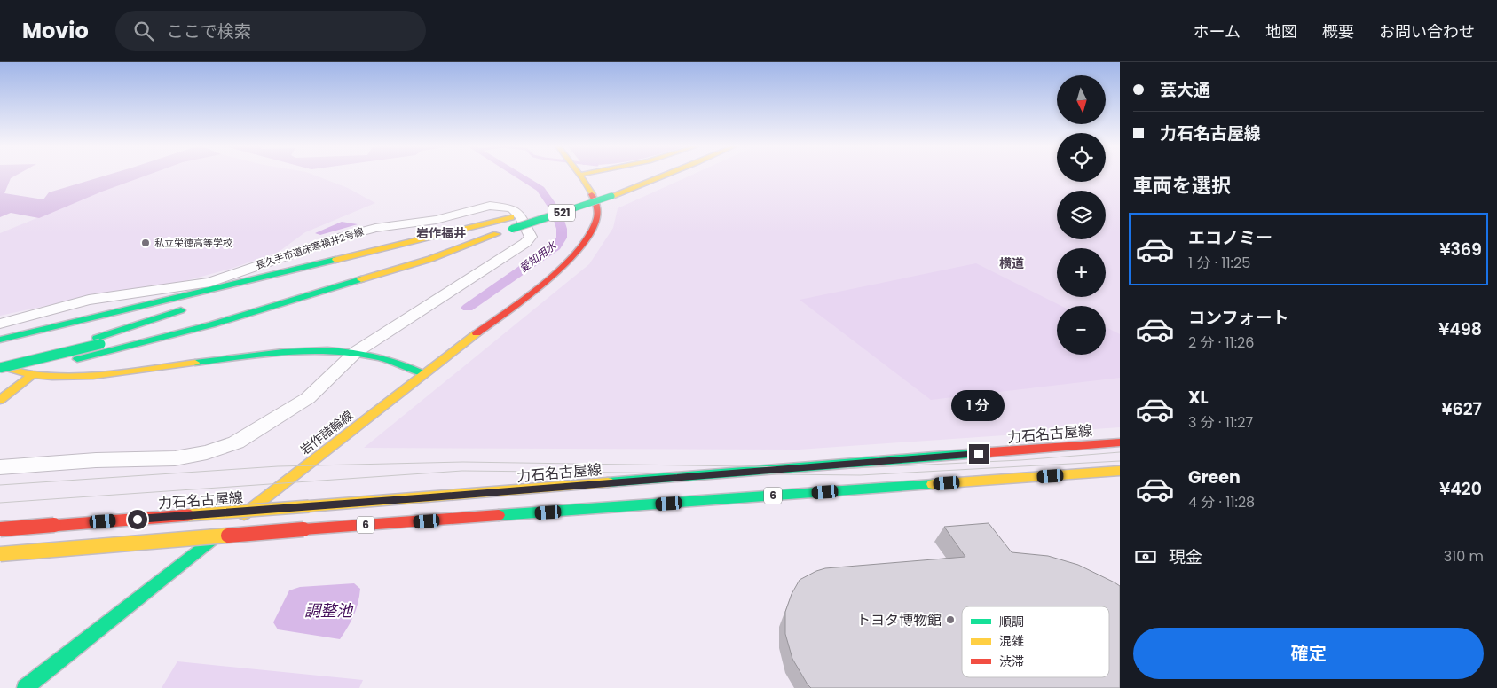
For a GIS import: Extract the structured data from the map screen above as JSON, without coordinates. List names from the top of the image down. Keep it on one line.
{"streets":{"main road":["521","岩作諸輪線","力石名古屋線","6"],"street":["長久手市道床寒福井2号線"]},"districts":["岩作福井","横道"],"water":["愛知用水","調整池"],"places":["私立栄徳高等学校","トヨタ博物館"],"legend":["順調","混雑","渋滞"],"north":"bottom","page":{"header":"Movio","search":"ここで検索","nav":["ホーム","地図","概要","お問い合わせ"],"banner":["芸大通","力石名古屋線"],"map_buttons":["+","−"],"heading":"車両を選択","list":[{"name":"エコノミー","note":"1 分 · 11:25","value":"¥369"},{"name":"コンフォート","note":"2 分 · 11:26","value":"¥498"},{"name":"XL","note":"3 分 · 11:27","value":"¥627"},{"name":"Green","note":"4 分 · 11:28","value":"¥420"}],"bubble":"1 分","pay":["現金","310 m"],"buttons":"確定"}}
